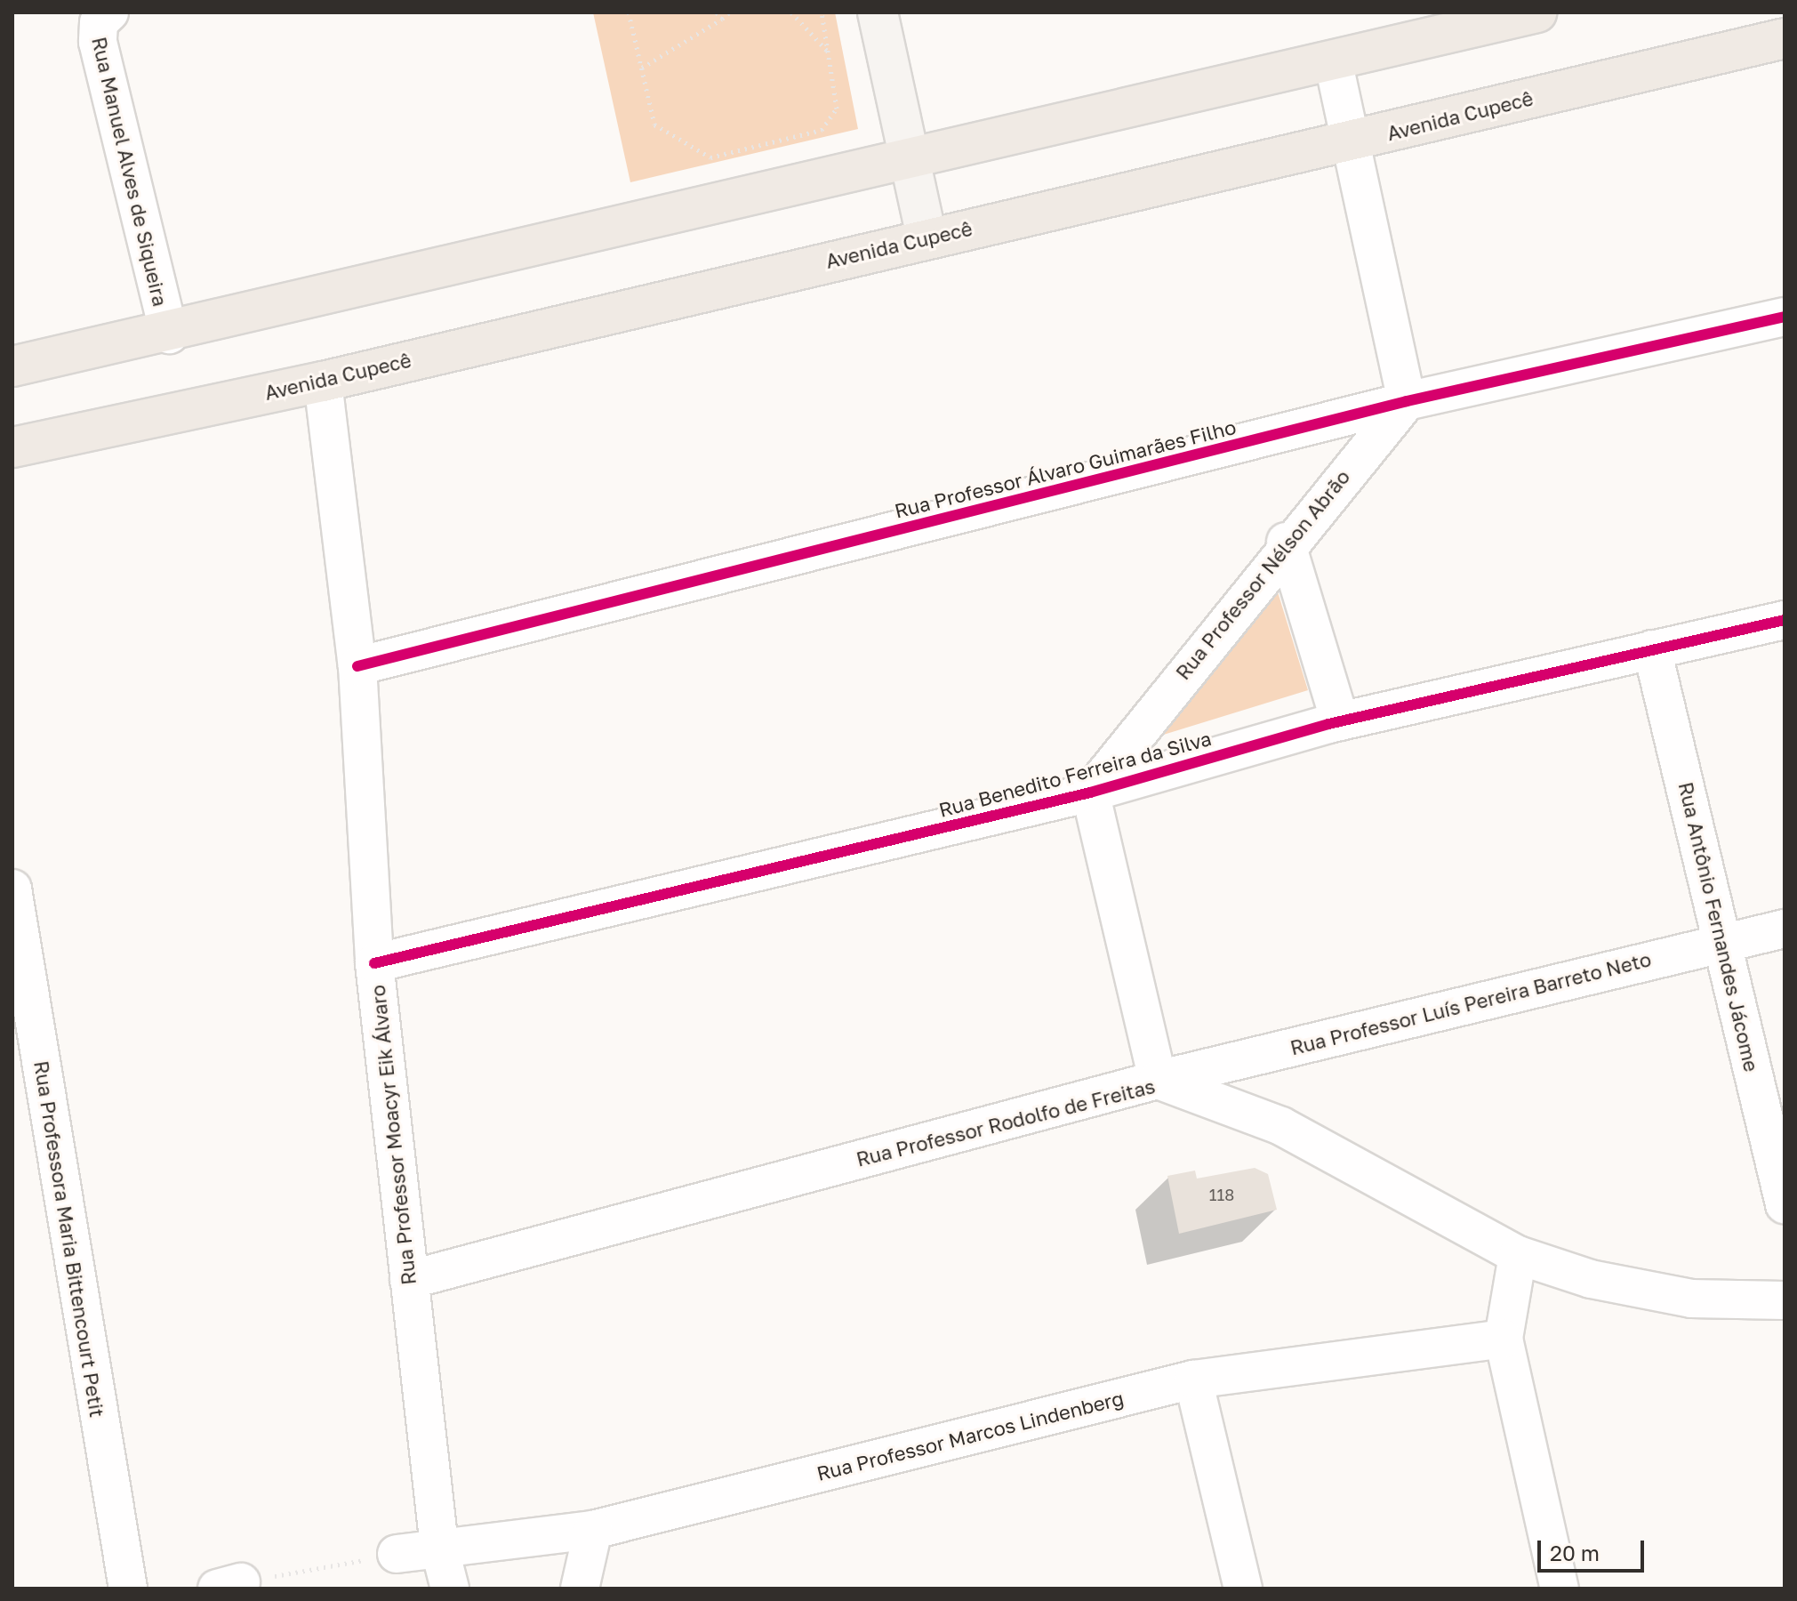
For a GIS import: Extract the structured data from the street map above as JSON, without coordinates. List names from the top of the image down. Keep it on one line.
{"streets":{"main road":["Avenida Cupecê"],"street":["Rua Manuel Alves de Siqueira","Rua Professor Álvaro Guimarães Filho","Rua Professor Nélson Abrão","Rua Benedito Ferreira da Silva","Rua Antônio Fernandes Jácome","Rua Professor Luís Pereira Barreto Neto","Rua Professor Rodolfo de Freitas","Rua Professor Moacyr Eik Álvaro","Rua Professora Maria Bittencourt Petit","Rua Professor Marcos Lindenberg"]},"crossings":[["Avenida Cupecê","Rua Professor Moacyr Eik Álvaro"],["Rua Professor Álvaro Guimarães Filho","Rua Professor Nélson Abrão"],["Rua Professor Álvaro Guimarães Filho","Rua Professor Moacyr Eik Álvaro"],["Rua Professor Nélson Abrão","Rua Benedito Ferreira da Silva"],["Rua Benedito Ferreira da Silva","Rua Antônio Fernandes Jácome"],["Rua Benedito Ferreira da Silva","Rua Professor Moacyr Eik Álvaro"],["Rua Antônio Fernandes Jácome","Rua Professor Luís Pereira Barreto Neto"],["Rua Professor Luís Pereira Barreto Neto","Rua Professor Rodolfo de Freitas"],["Rua Professor Rodolfo de Freitas","Rua Professor Moacyr Eik Álvaro"],["Rua Professor Moacyr Eik Álvaro","Rua Professor Marcos Lindenberg"]],"house_numbers":["118"],"scale_bar":"20 m"}
